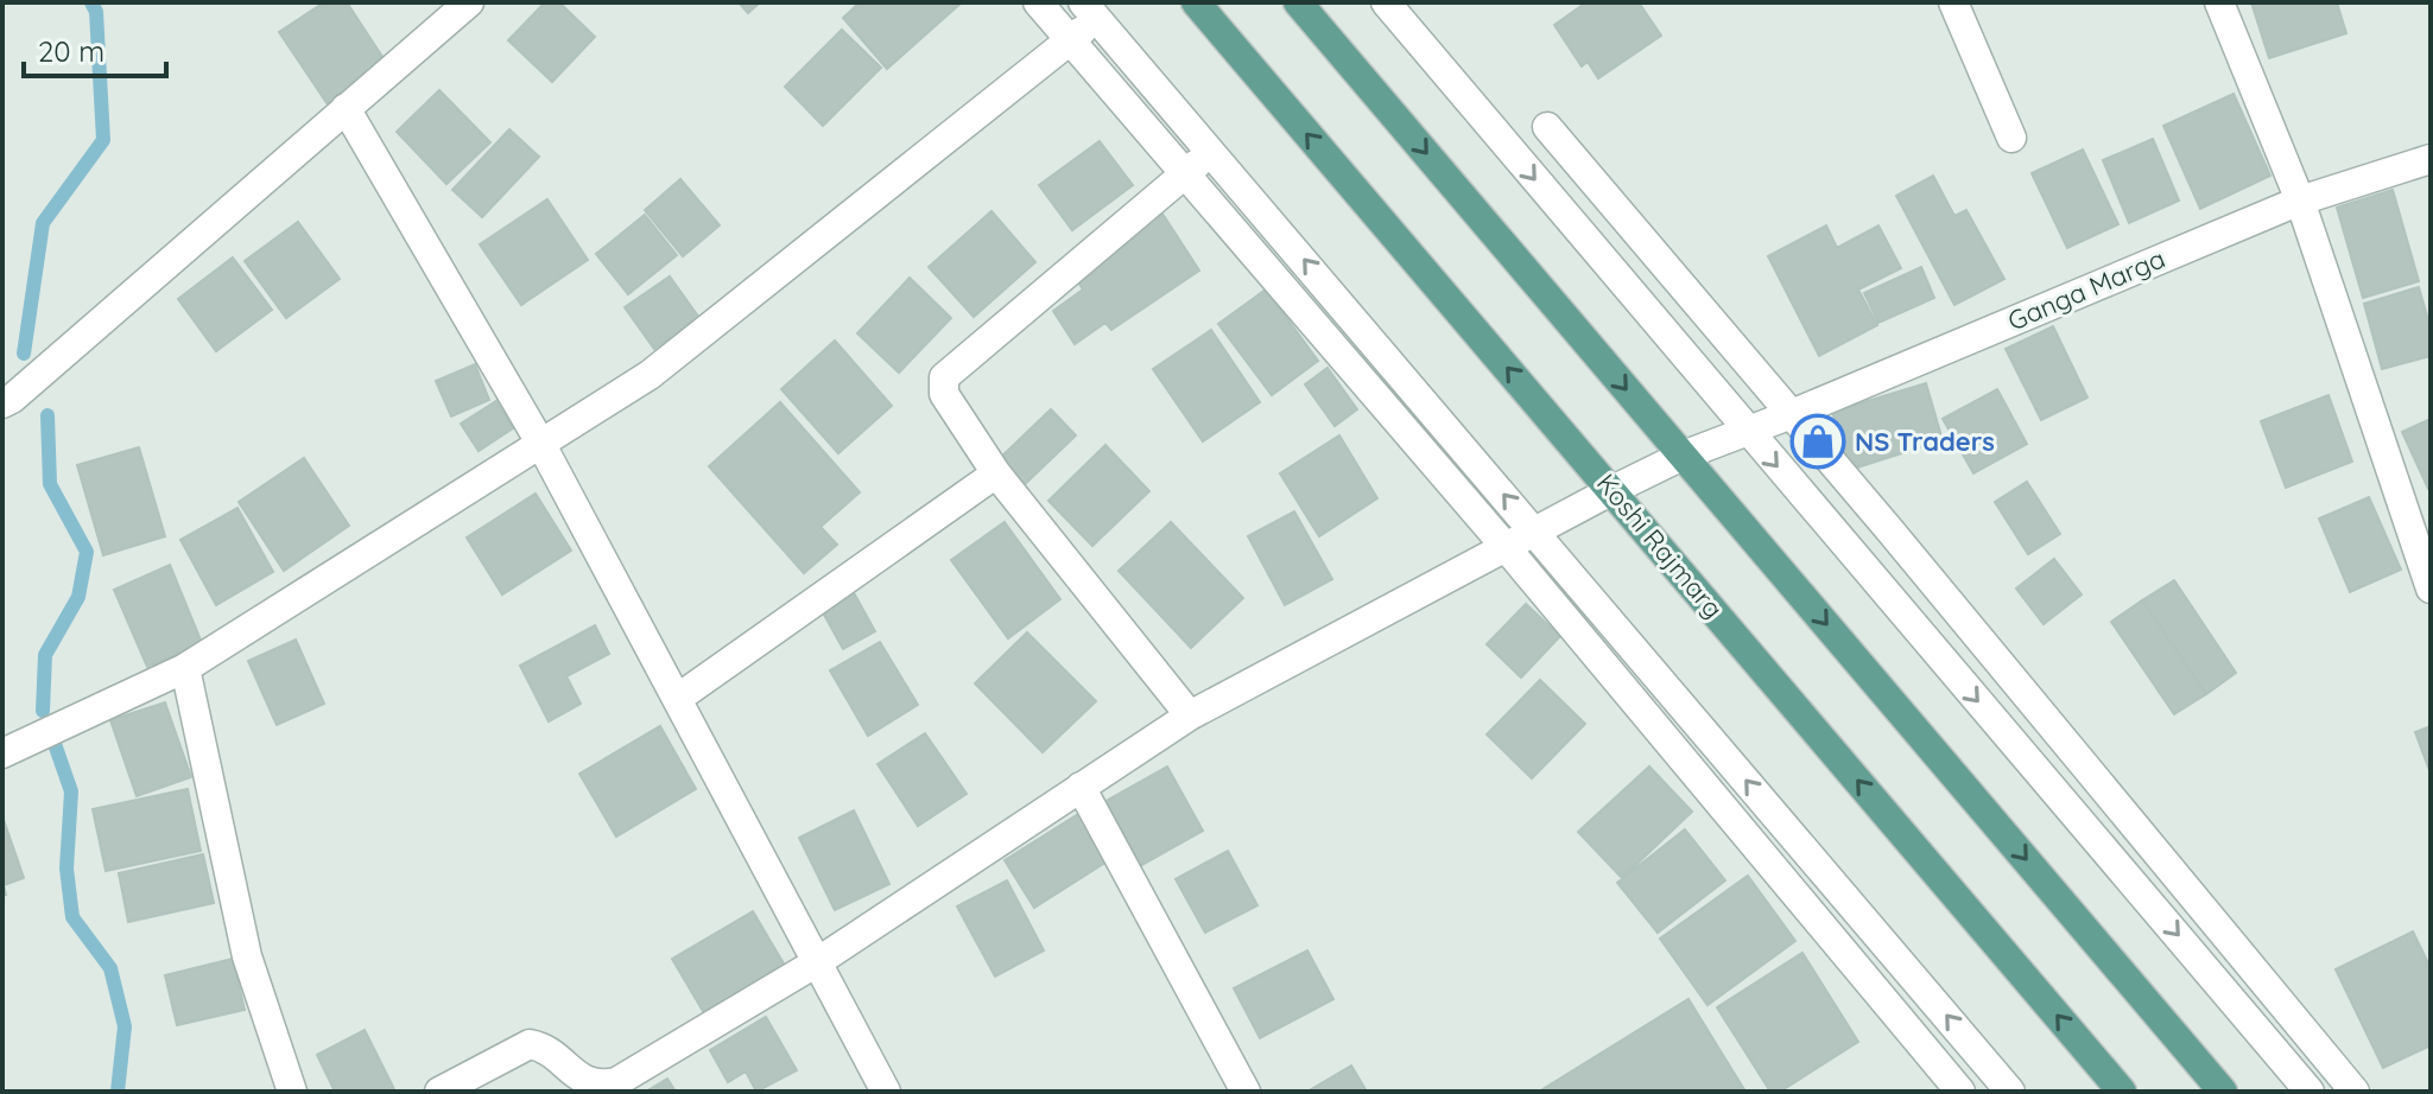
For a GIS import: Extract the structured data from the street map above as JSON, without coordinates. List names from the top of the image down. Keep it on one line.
{"streets":{"main road":["Koshi Rajmarg"],"street":["Ganga Marga"]},"crossings":[["Ganga Marga","Koshi Rajmarg"]],"places":{"shop":["NS Traders"]},"scale_bar":"20 m"}
